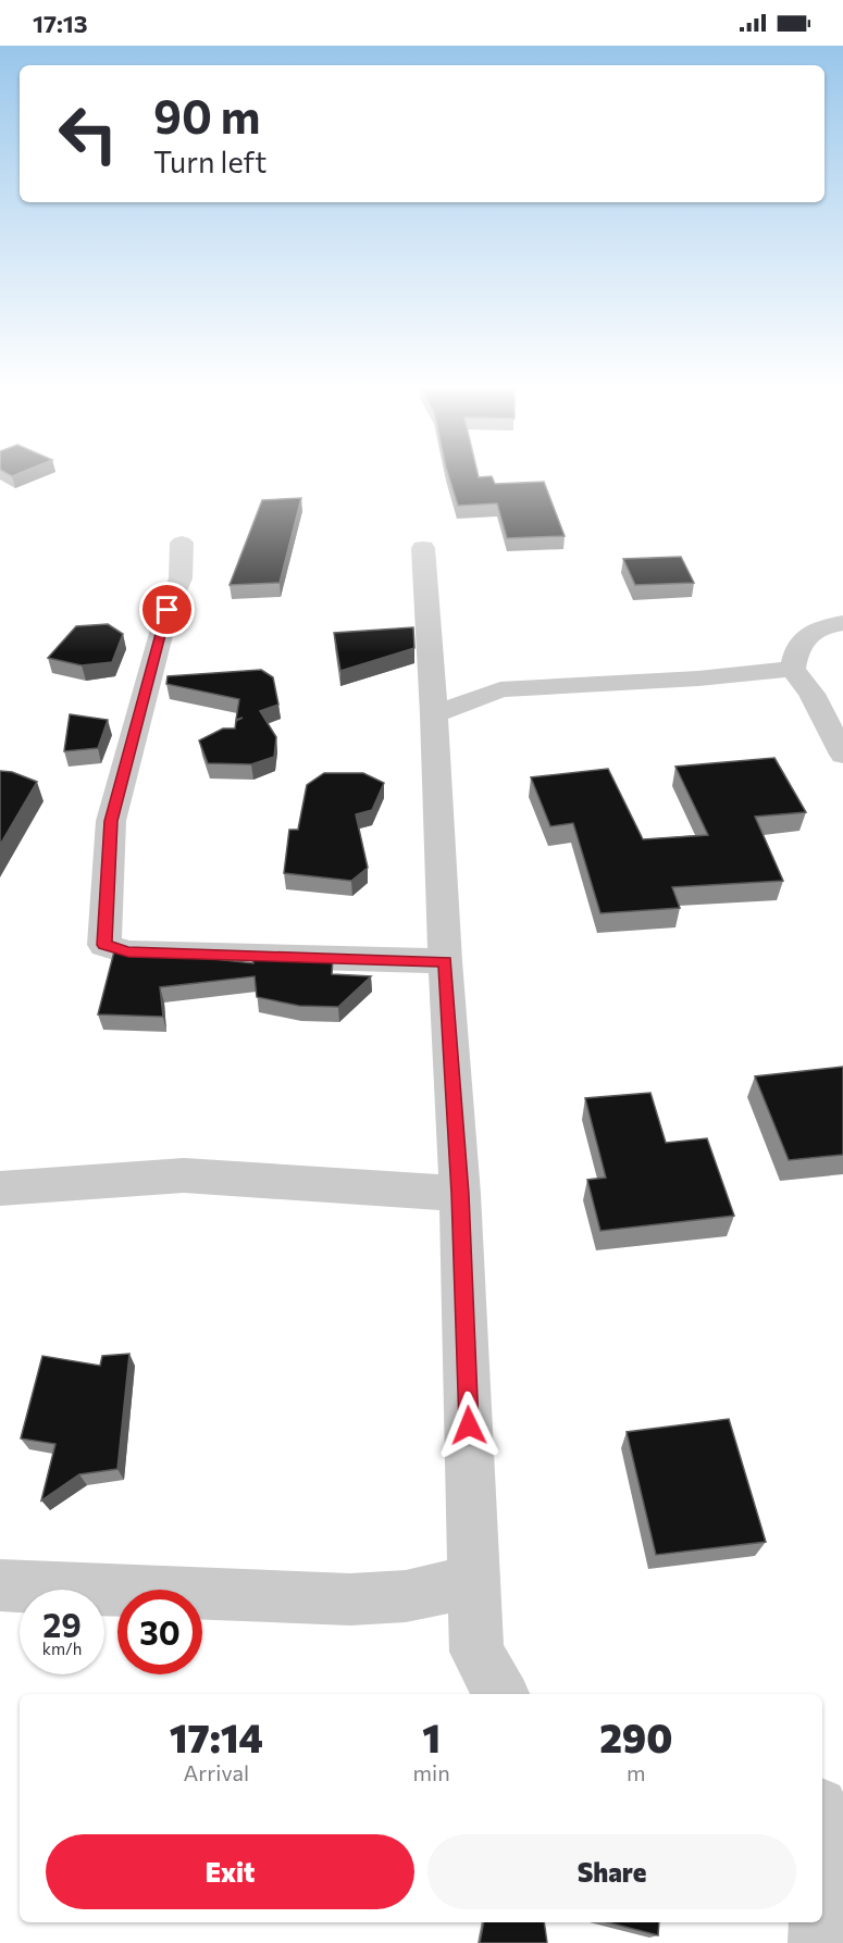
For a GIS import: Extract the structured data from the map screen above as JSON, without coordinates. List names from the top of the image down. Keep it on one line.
{"page":{"status":"17:13","turn":["90 m","Turn left"],"speed":"29 km/h","limit":"30","eta":["17:14","Arrival","1","min","290","m"],"buttons":["Exit","Share"]}}
